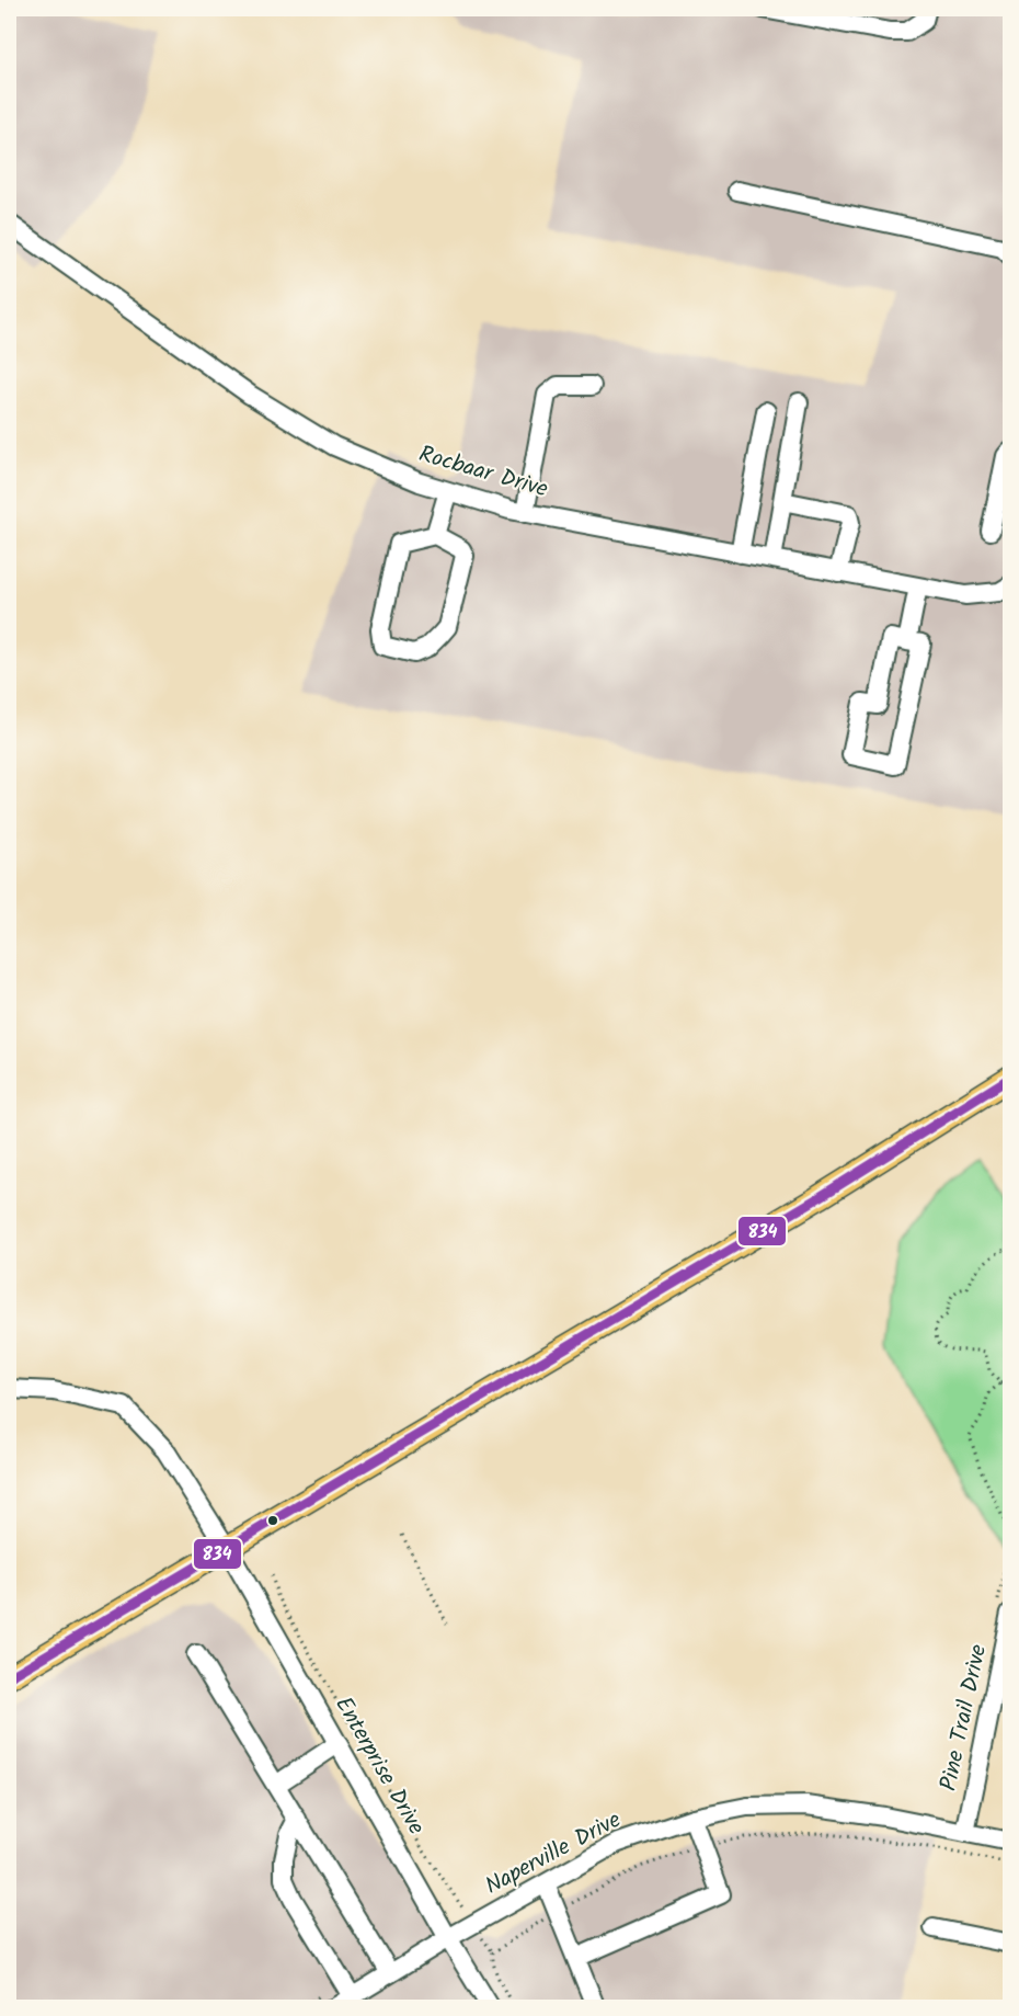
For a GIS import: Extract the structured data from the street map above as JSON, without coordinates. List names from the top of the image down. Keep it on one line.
{"streets":{"street":["Rocbaar Drive","Pine Trail Drive","Enterprise Drive","Naperville Drive"]},"crossings":[["Pine Trail Drive","Naperville Drive"],["Enterprise Drive","Naperville Drive"]],"lines":["transit line 834"]}
